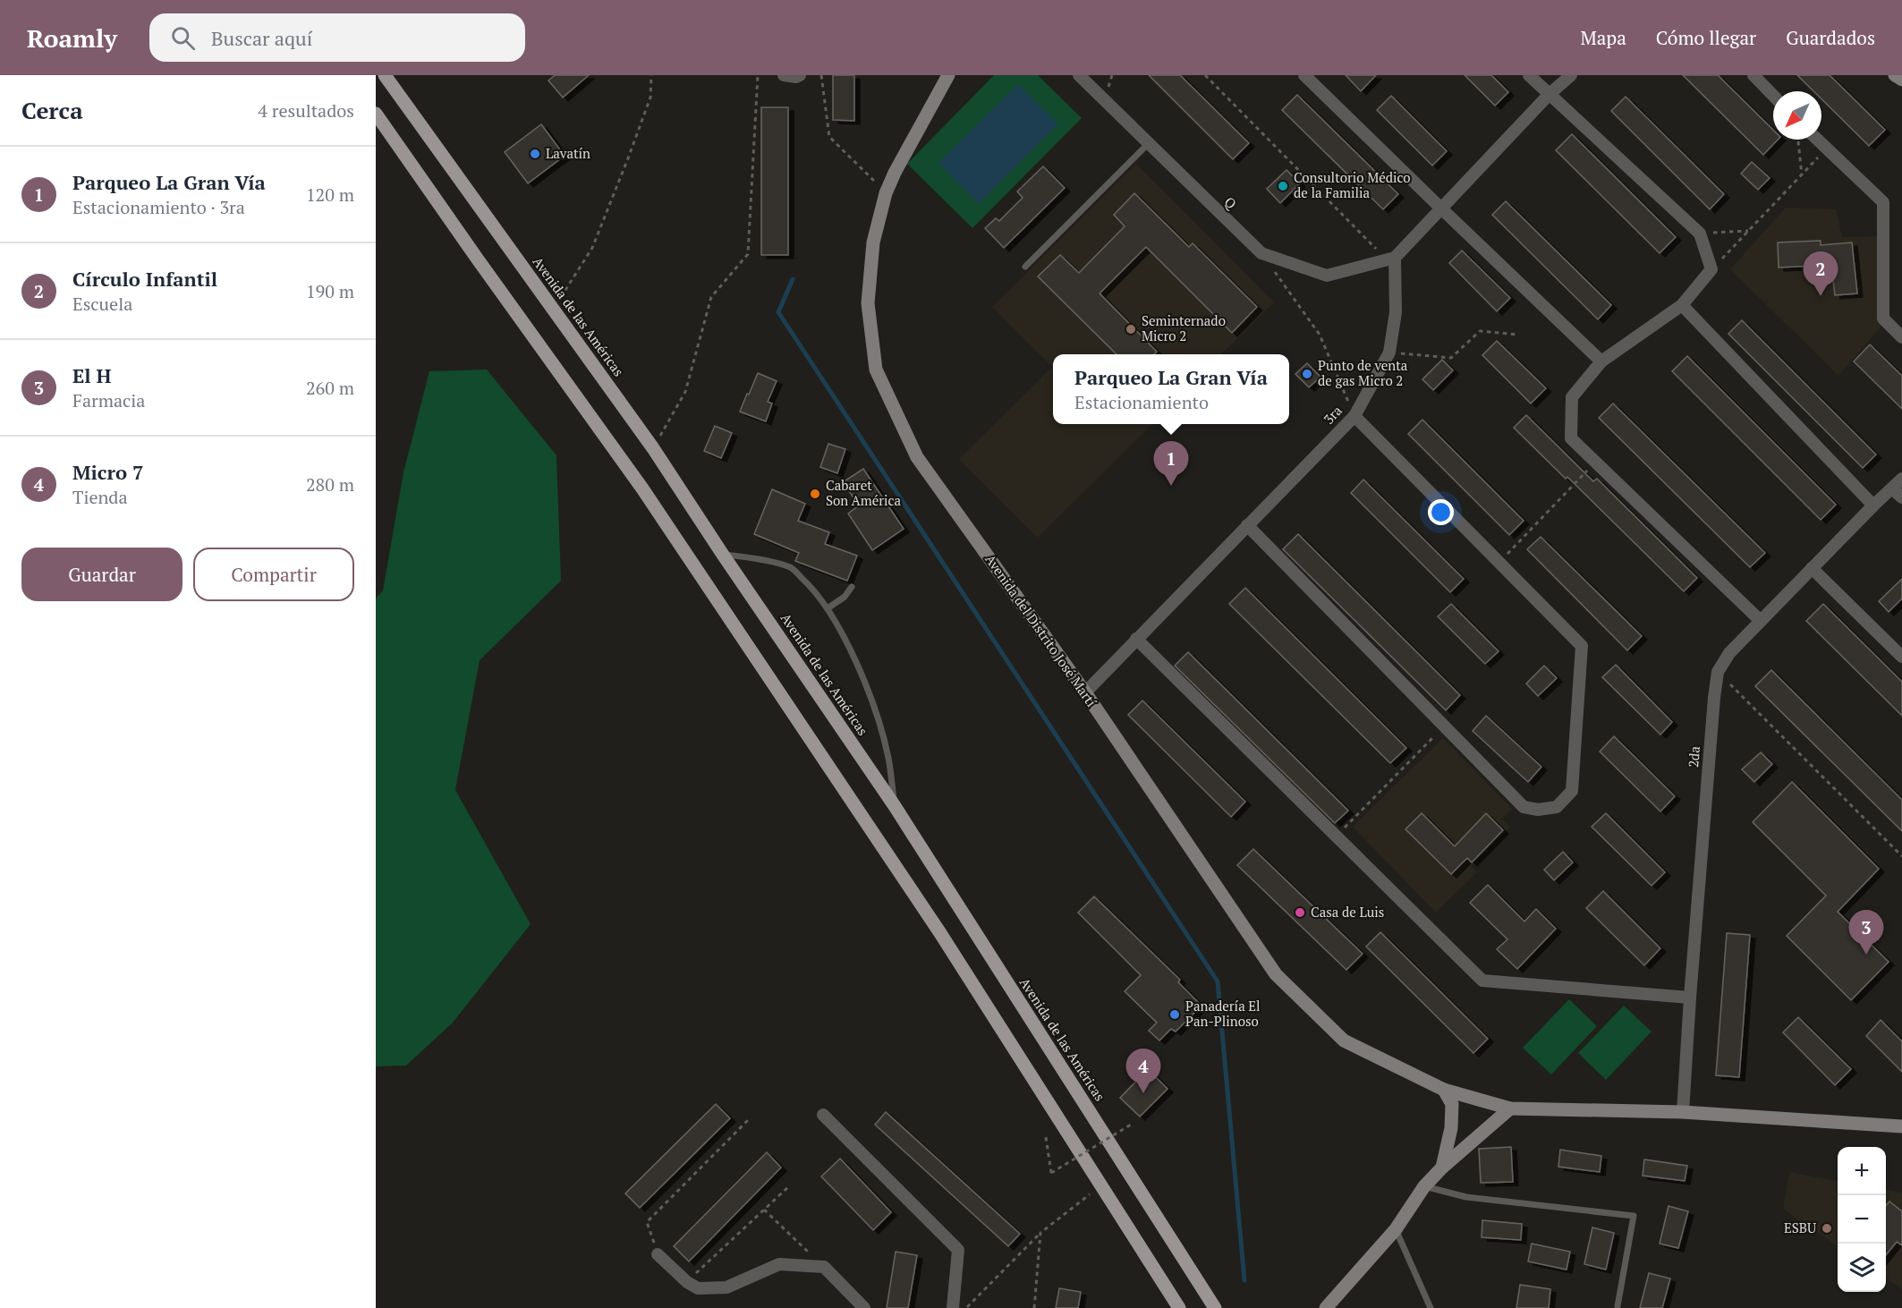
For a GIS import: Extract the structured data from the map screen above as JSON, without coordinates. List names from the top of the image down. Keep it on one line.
{"streets":{"main road":["Avenida de las Américas","Avenida del Distrito José Martí"],"street":["Q","3ra","2da"]},"crossings":[["Q","3ra"],["3ra","Avenida del Distrito José Martí"],["Avenida del Distrito José Martí","2da"]],"places":["Lavatín","Consultorio Médico de la Familia","Seminternado Micro 2","Punto de venta de gas Micro 2","Cabaret Son América","Casa de Luis","Panadería El Pan-Plinoso","ESBU"],"north":"bottom left","page":{"header":"Roamly","search":"Buscar aquí","nav":["Mapa","Cómo llegar","Guardados"],"heading":["Cerca","4 resultados"],"list":[{"mark":"1","name":"Parqueo La Gran Vía","note":"Estacionamiento · 3ra","value":"120 m"},{"mark":"2","name":"Círculo Infantil","note":"Escuela","value":"190 m"},{"mark":"3","name":"El H","note":"Farmacia","value":"260 m"},{"mark":"4","name":"Micro 7","note":"Tienda","value":"280 m"}],"pins":["2","1","3","4"],"popup":["Parqueo La Gran Vía","Estacionamiento"],"buttons":["Guardar","Compartir"],"map_buttons":["+","−"]}}
